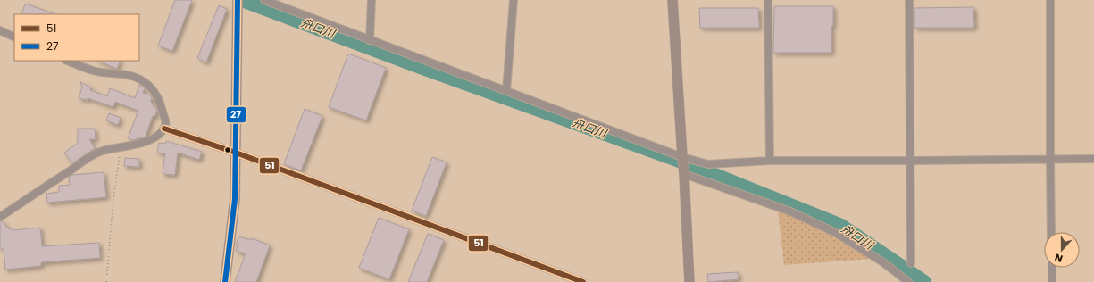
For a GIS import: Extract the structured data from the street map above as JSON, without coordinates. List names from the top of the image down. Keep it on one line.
{"water":["舟口川"],"lines":["transit line 27","transit line 51"],"legend":["51","27"],"north":"bottom"}
